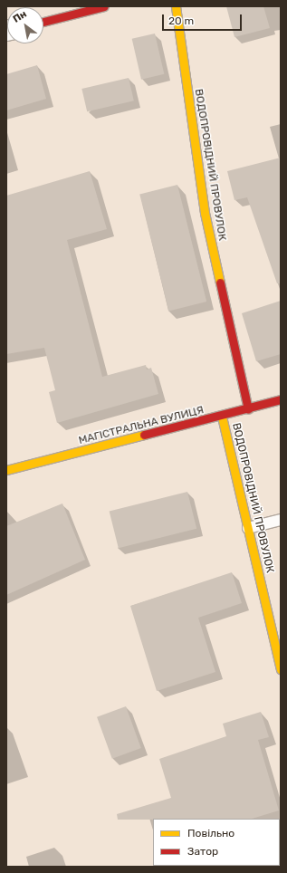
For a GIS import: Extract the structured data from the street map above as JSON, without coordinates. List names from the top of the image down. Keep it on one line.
{"streets":{"street":["ВОДОПРОВІДНИЙ ПРОВУЛОК","МАГІСТРАЛЬНА ВУЛИЦЯ"]},"crossings":[["ВОДОПРОВІДНИЙ ПРОВУЛОК","МАГІСТРАЛЬНА ВУЛИЦЯ"]],"legend":["Повільно","Затор"],"scale_bar":"20 m","north":"top left"}
